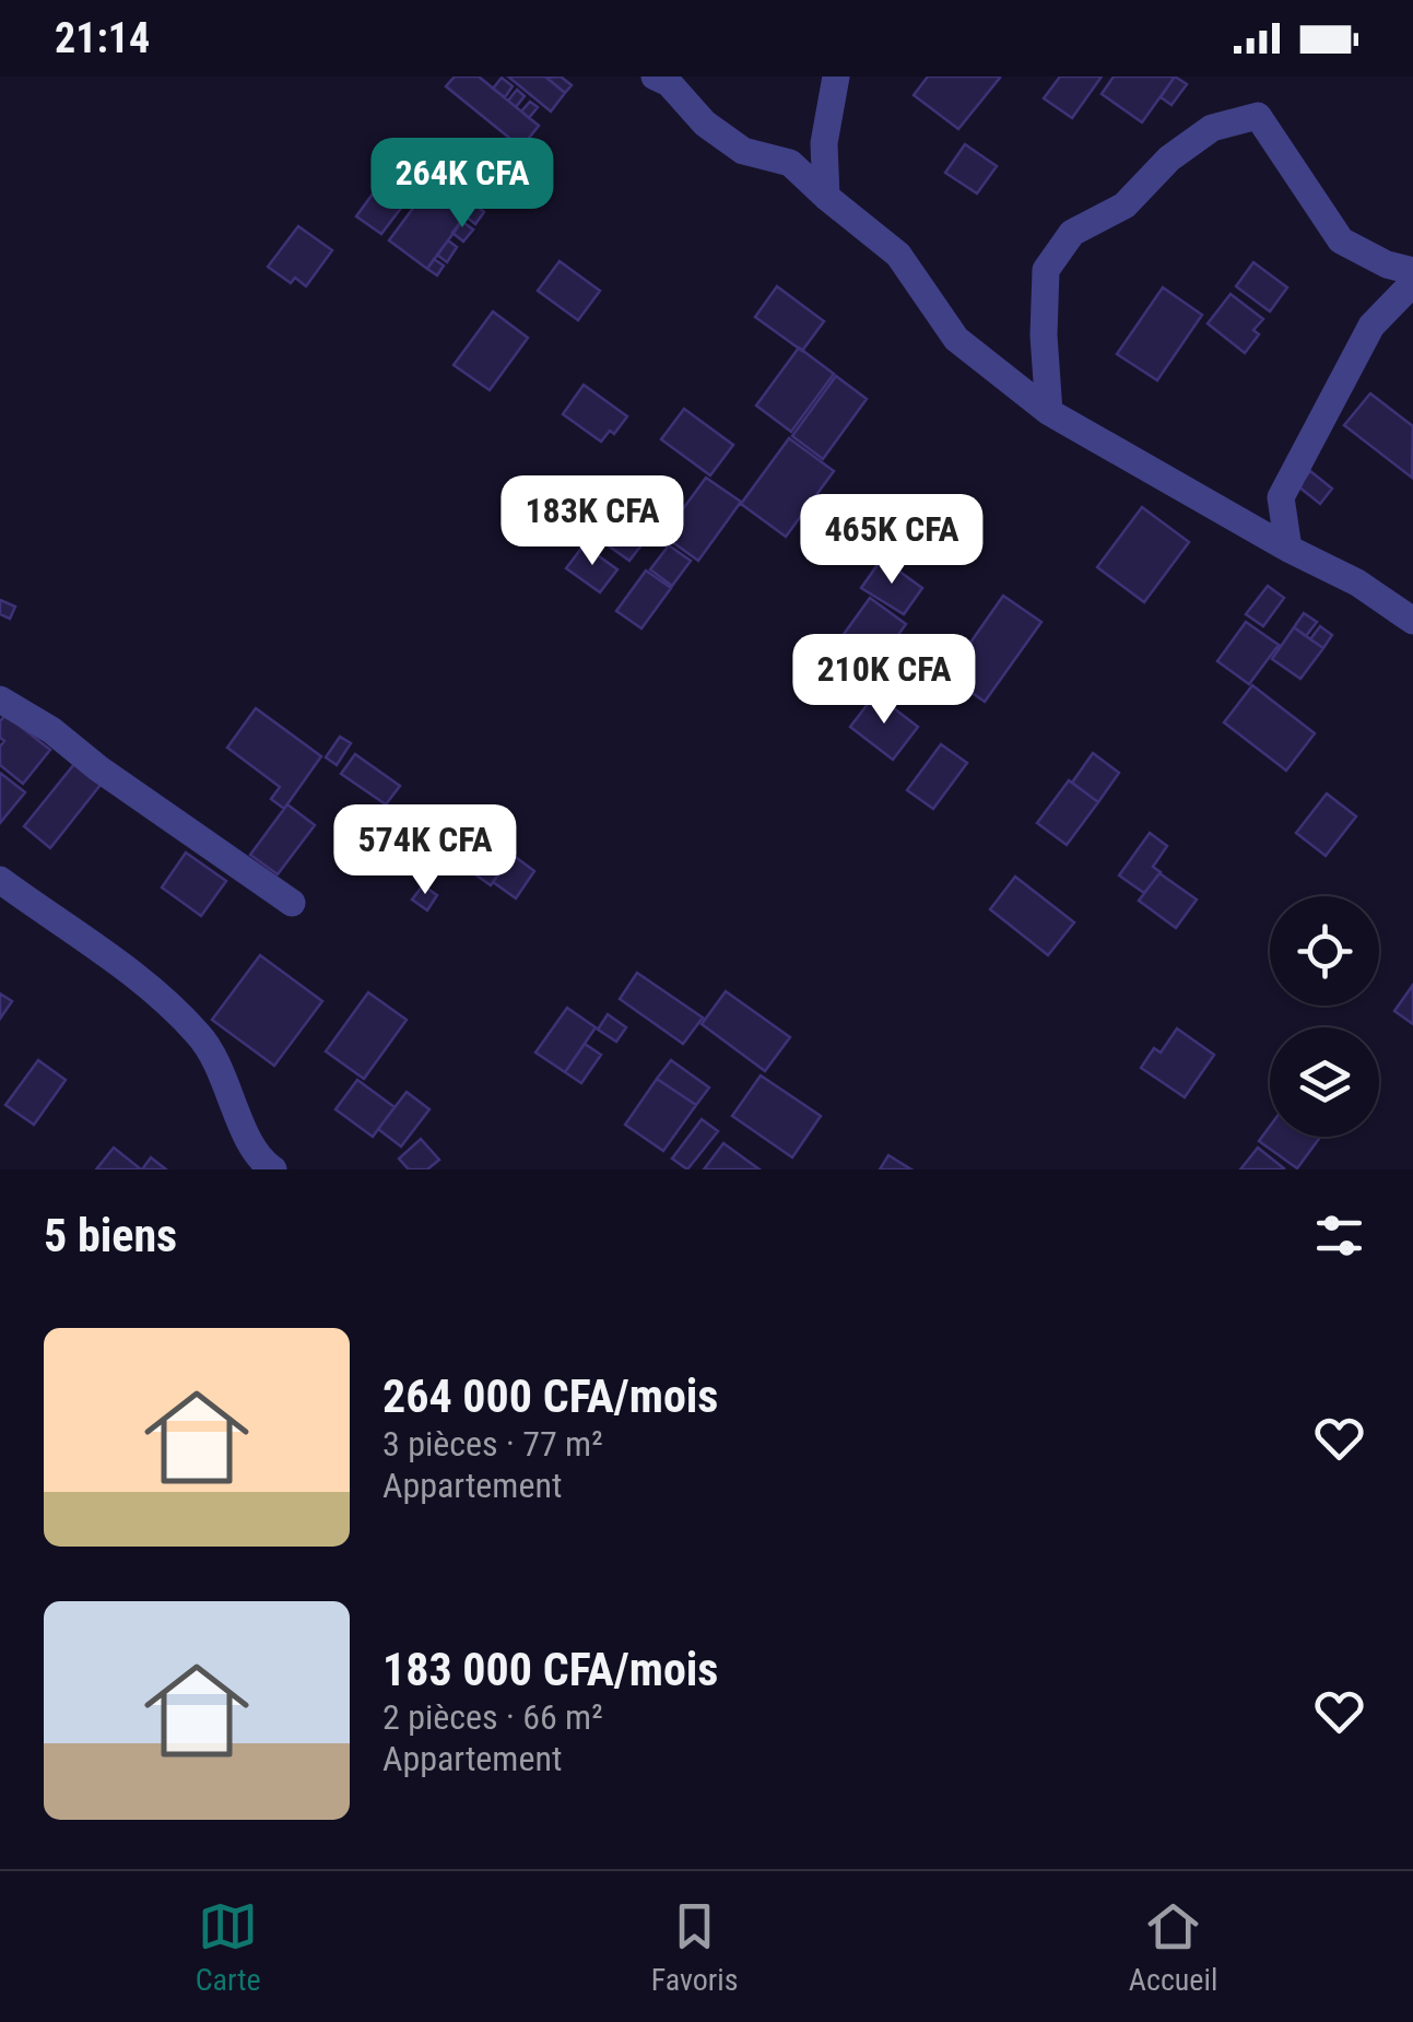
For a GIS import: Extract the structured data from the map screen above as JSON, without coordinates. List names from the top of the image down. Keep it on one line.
{"page":{"status":"21:14","price":["264K CFA","183K CFA","465K CFA","210K CFA","574K CFA"],"heading":"5 biens","list":[{"name":"264 000 CFA/mois","note":"3 pièces · 77 m² · Appartement"},{"name":"183 000 CFA/mois","note":"2 pièces · 66 m² · Appartement"}],"tabs":["Carte","Favoris","Accueil"]}}
